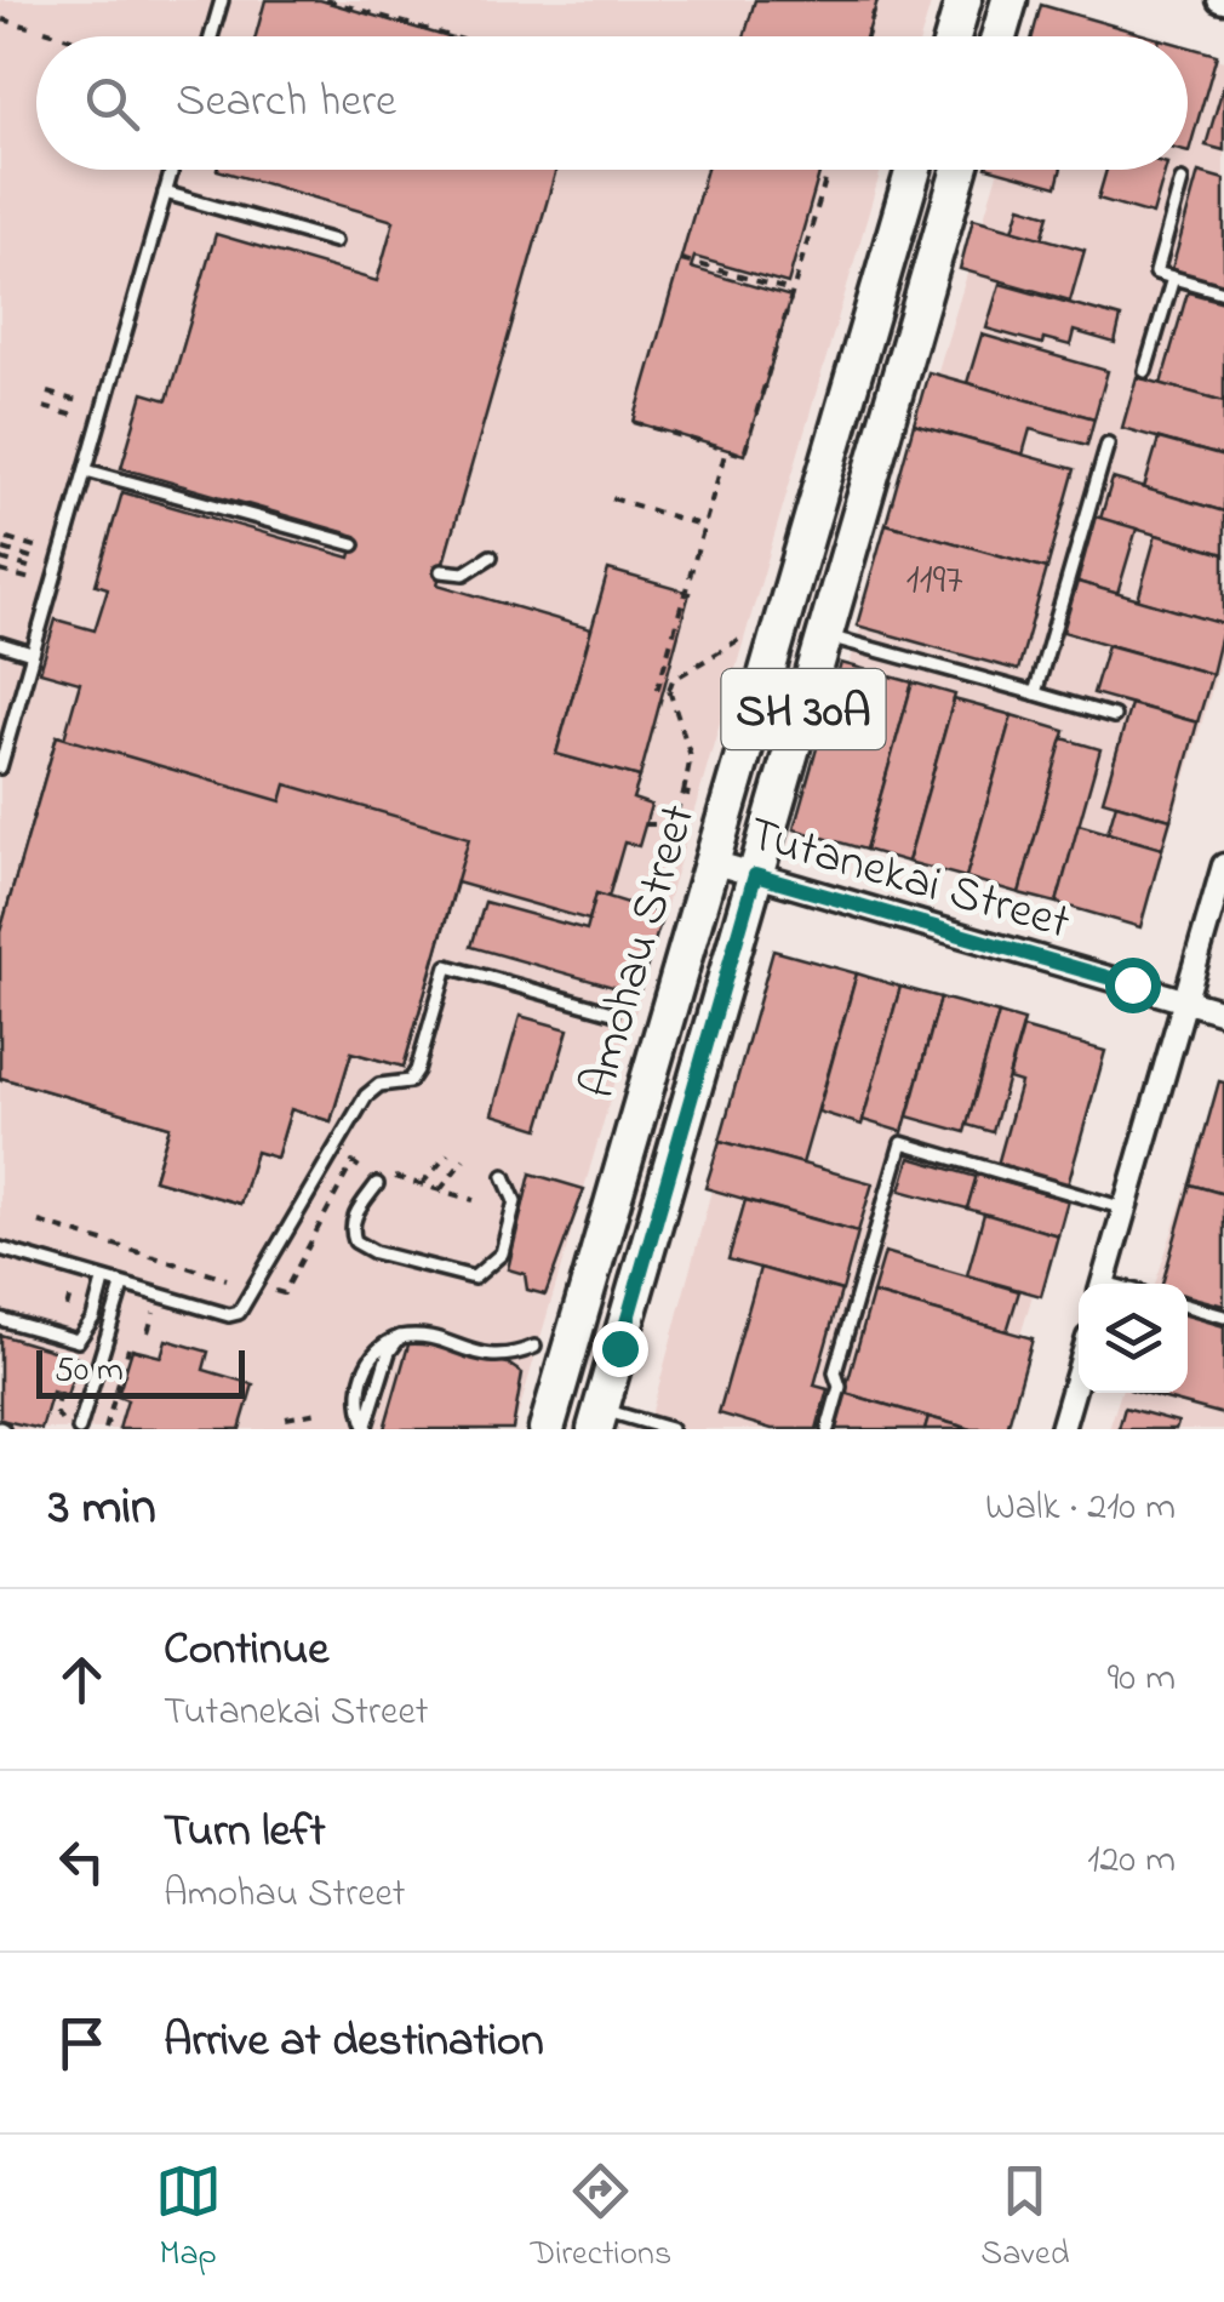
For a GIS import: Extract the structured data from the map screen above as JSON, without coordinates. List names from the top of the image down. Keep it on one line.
{"streets":{"main road":["SH 30A","Amohau Street"],"street":["Tutanekai Street"]},"crossings":[["Tutanekai Street","Amohau Street"]],"house_numbers":["1197"],"scale_bar":"50 m","page":{"search":"Search here","scale":"50 m","heading":["3 min","Walk · 210 m"],"list":[["Continue","Tutanekai Street","90 m"],["Turn left","Amohau Street","120 m"],"Arrive at destination"],"nav":["Map","Directions","Saved"]}}
